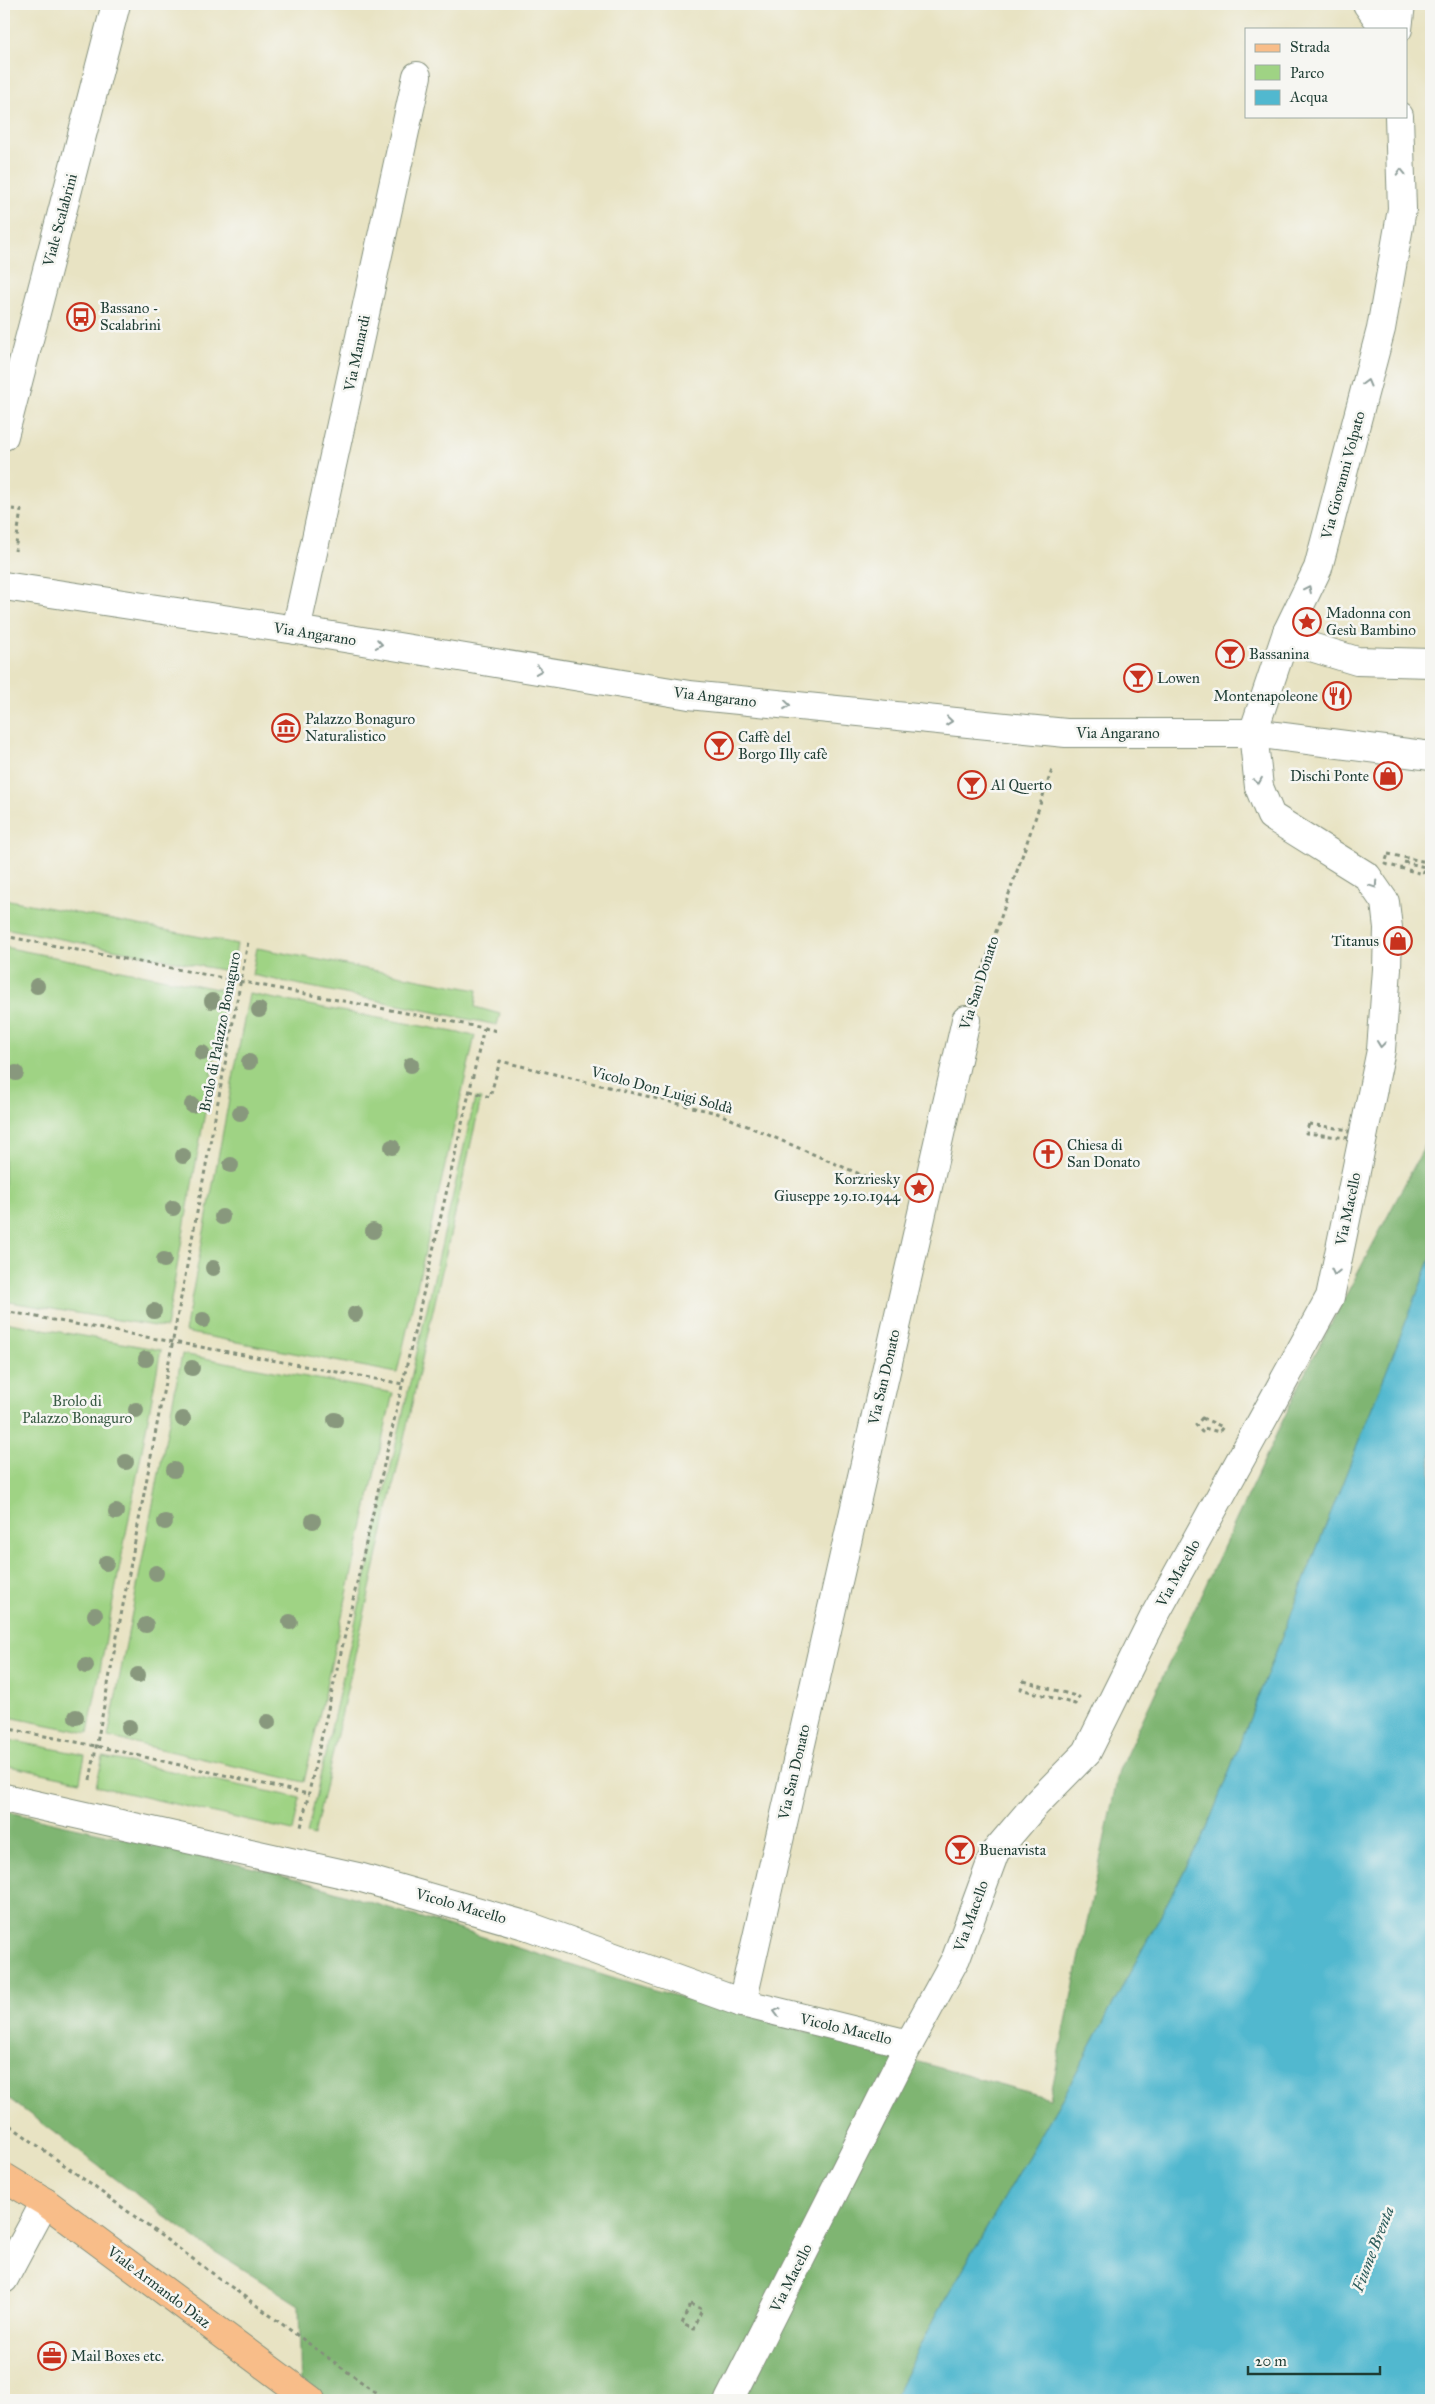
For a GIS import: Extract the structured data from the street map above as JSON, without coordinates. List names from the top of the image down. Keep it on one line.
{"streets":{"main road":["Viale Armando Diaz"],"street":["Viale Scalabrini","Via Manardi","Via Giovanni Volpato","Via Angarano","Via San Donato","Via Macello","Vicolo Macello"],"path":["Brolo di Palazzo Bonaguro","Vicolo Don Luigi Soldà"]},"crossings":[["Via Manardi","Via Angarano"],["Via Giovanni Volpato","Via Angarano"],["Via Giovanni Volpato","Via Macello"],["Via Angarano","Via Macello"],["Via San Donato","Vicolo Don Luigi Soldà"],["Via San Donato","Vicolo Macello"],["Via Macello","Vicolo Macello"]],"one_way":["Via Giovanni Volpato","Via Angarano","Via Macello"],"water":["Fiume Brenta"],"parks":["Brolo di Palazzo Bonaguro"],"places":{"bus stop":["Bassano - Scalabrini"],"place":["Madonna con Gesù Bambino","Korzriesky Giuseppe 29.10.1944"],"bar":["Bassanina","Lowen","Caffè del Borgo Illy cafè","Al Querto","Buenavista"],"restaurant":["Montenapoleone"],"museum":["Palazzo Bonaguro Naturalistico"],"shop":["Dischi Ponte","Titanus"],"church":["Chiesa di San Donato"],"office":["Mail Boxes etc."]},"legend":["Strada","Parco","Acqua"],"scale_bar":"20 m"}
